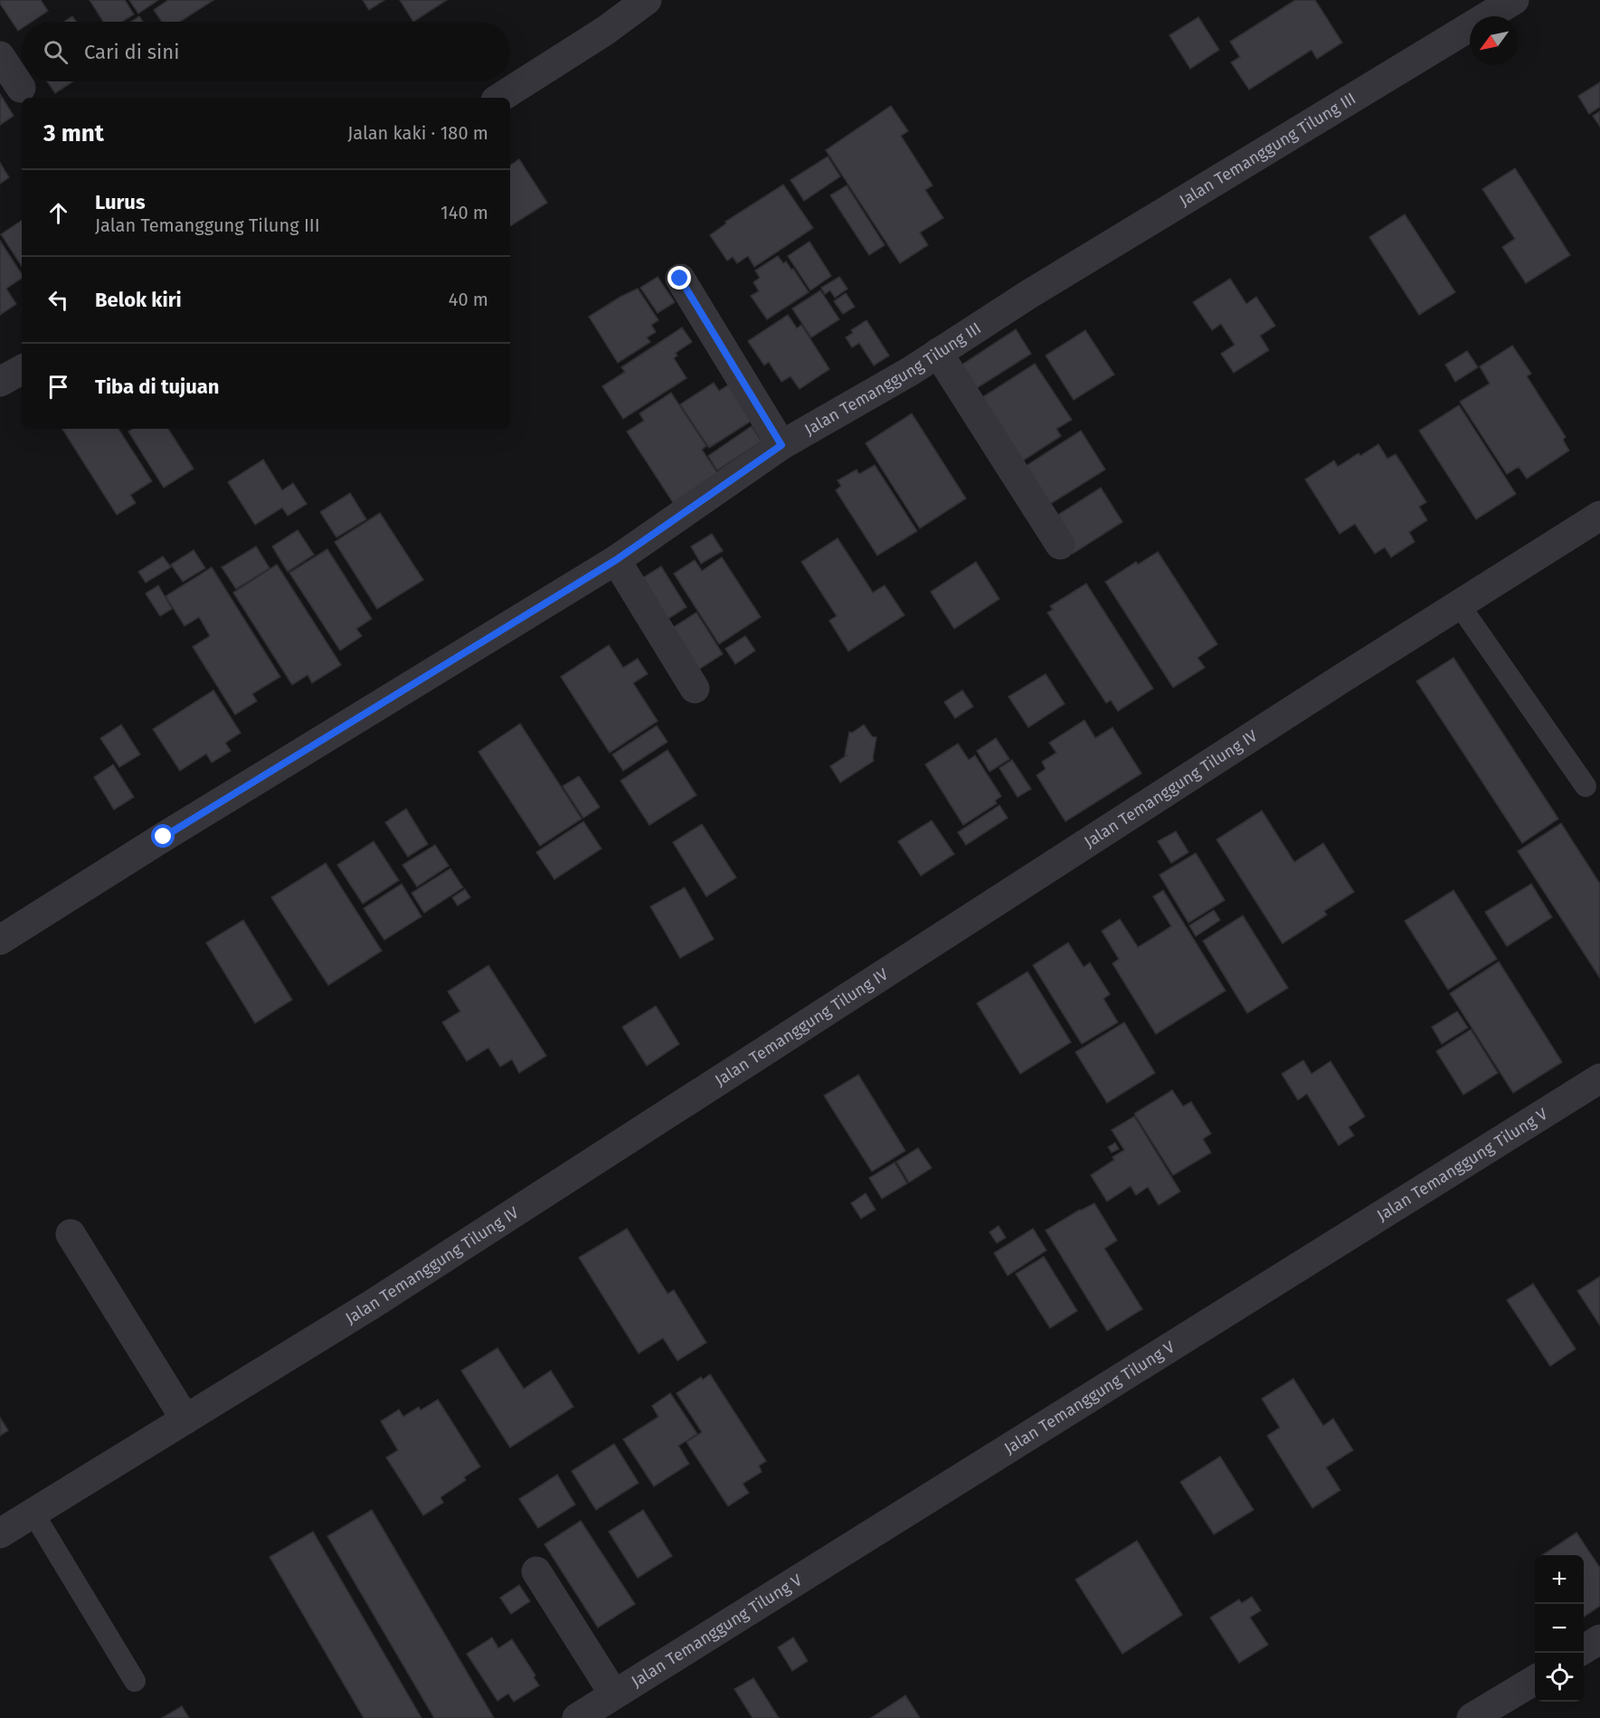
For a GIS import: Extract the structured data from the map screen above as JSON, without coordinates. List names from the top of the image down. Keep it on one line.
{"streets":{"street":["Jalan Temanggung Tilung III","Jalan Temanggung Tilung IV","Jalan Temanggung Tilung V"]},"north":"bottom left","page":{"search":"Cari di sini","heading":["3 mnt","Jalan kaki · 180 m"],"list":[["Lurus","Jalan Temanggung Tilung III","140 m"],["Belok kiri","40 m"],"Tiba di tujuan"],"map_buttons":["+","−"]}}
